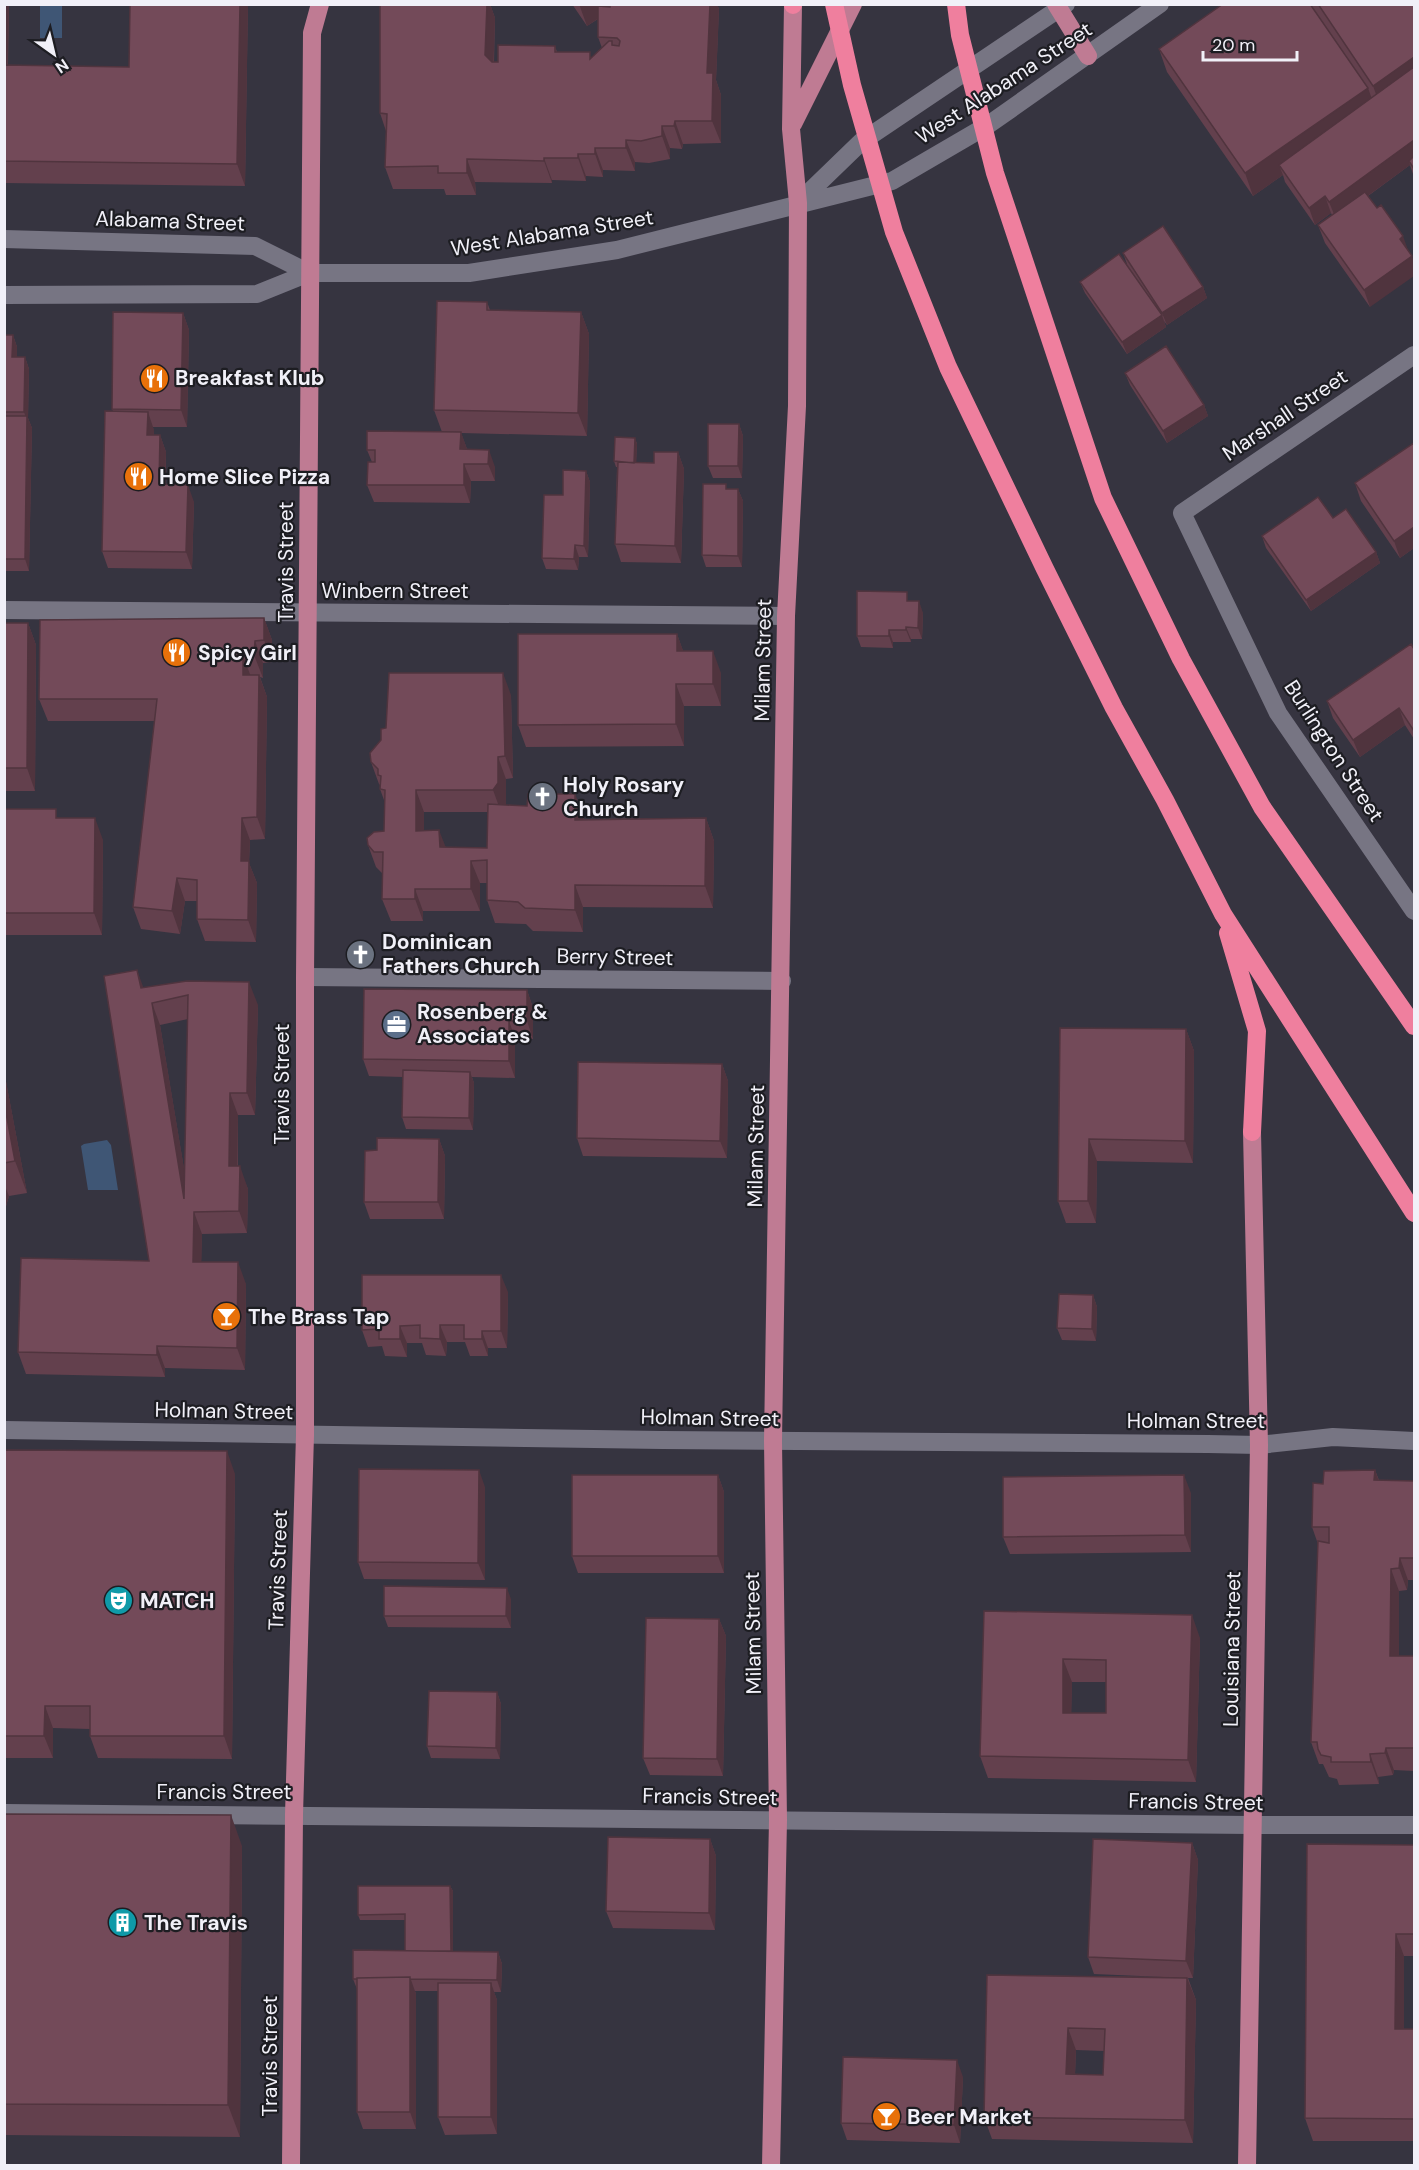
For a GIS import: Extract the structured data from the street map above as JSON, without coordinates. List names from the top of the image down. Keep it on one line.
{"streets":{"main road":["Travis Street","Milam Street","Louisiana Street"],"street":["West Alabama Street","Alabama Street","Marshall Street","Winbern Street","Burlington Street","Berry Street","Holman Street","Francis Street"]},"crossings":[["West Alabama Street","Alabama Street"],["West Alabama Street","Travis Street"],["West Alabama Street","Milam Street"],["Alabama Street","Travis Street"],["Marshall Street","Burlington Street"],["Travis Street","Winbern Street"],["Travis Street","Berry Street"],["Travis Street","Holman Street"],["Travis Street","Francis Street"],["Winbern Street","Milam Street"],["Milam Street","Berry Street"],["Milam Street","Holman Street"],["Milam Street","Francis Street"],["Holman Street","Louisiana Street"],["Louisiana Street","Francis Street"]],"places":{"restaurant":["Breakfast Klub","Home Slice Pizza","Spicy Girl"],"church":["Holy Rosary Church","Dominican Fathers Church"],"office":["Rosenberg & Associates"],"bar":["The Brass Tap","Beer Market"],"theatre":["MATCH"],"building":["The Travis"]},"scale_bar":"20 m","north":"bottom right"}
